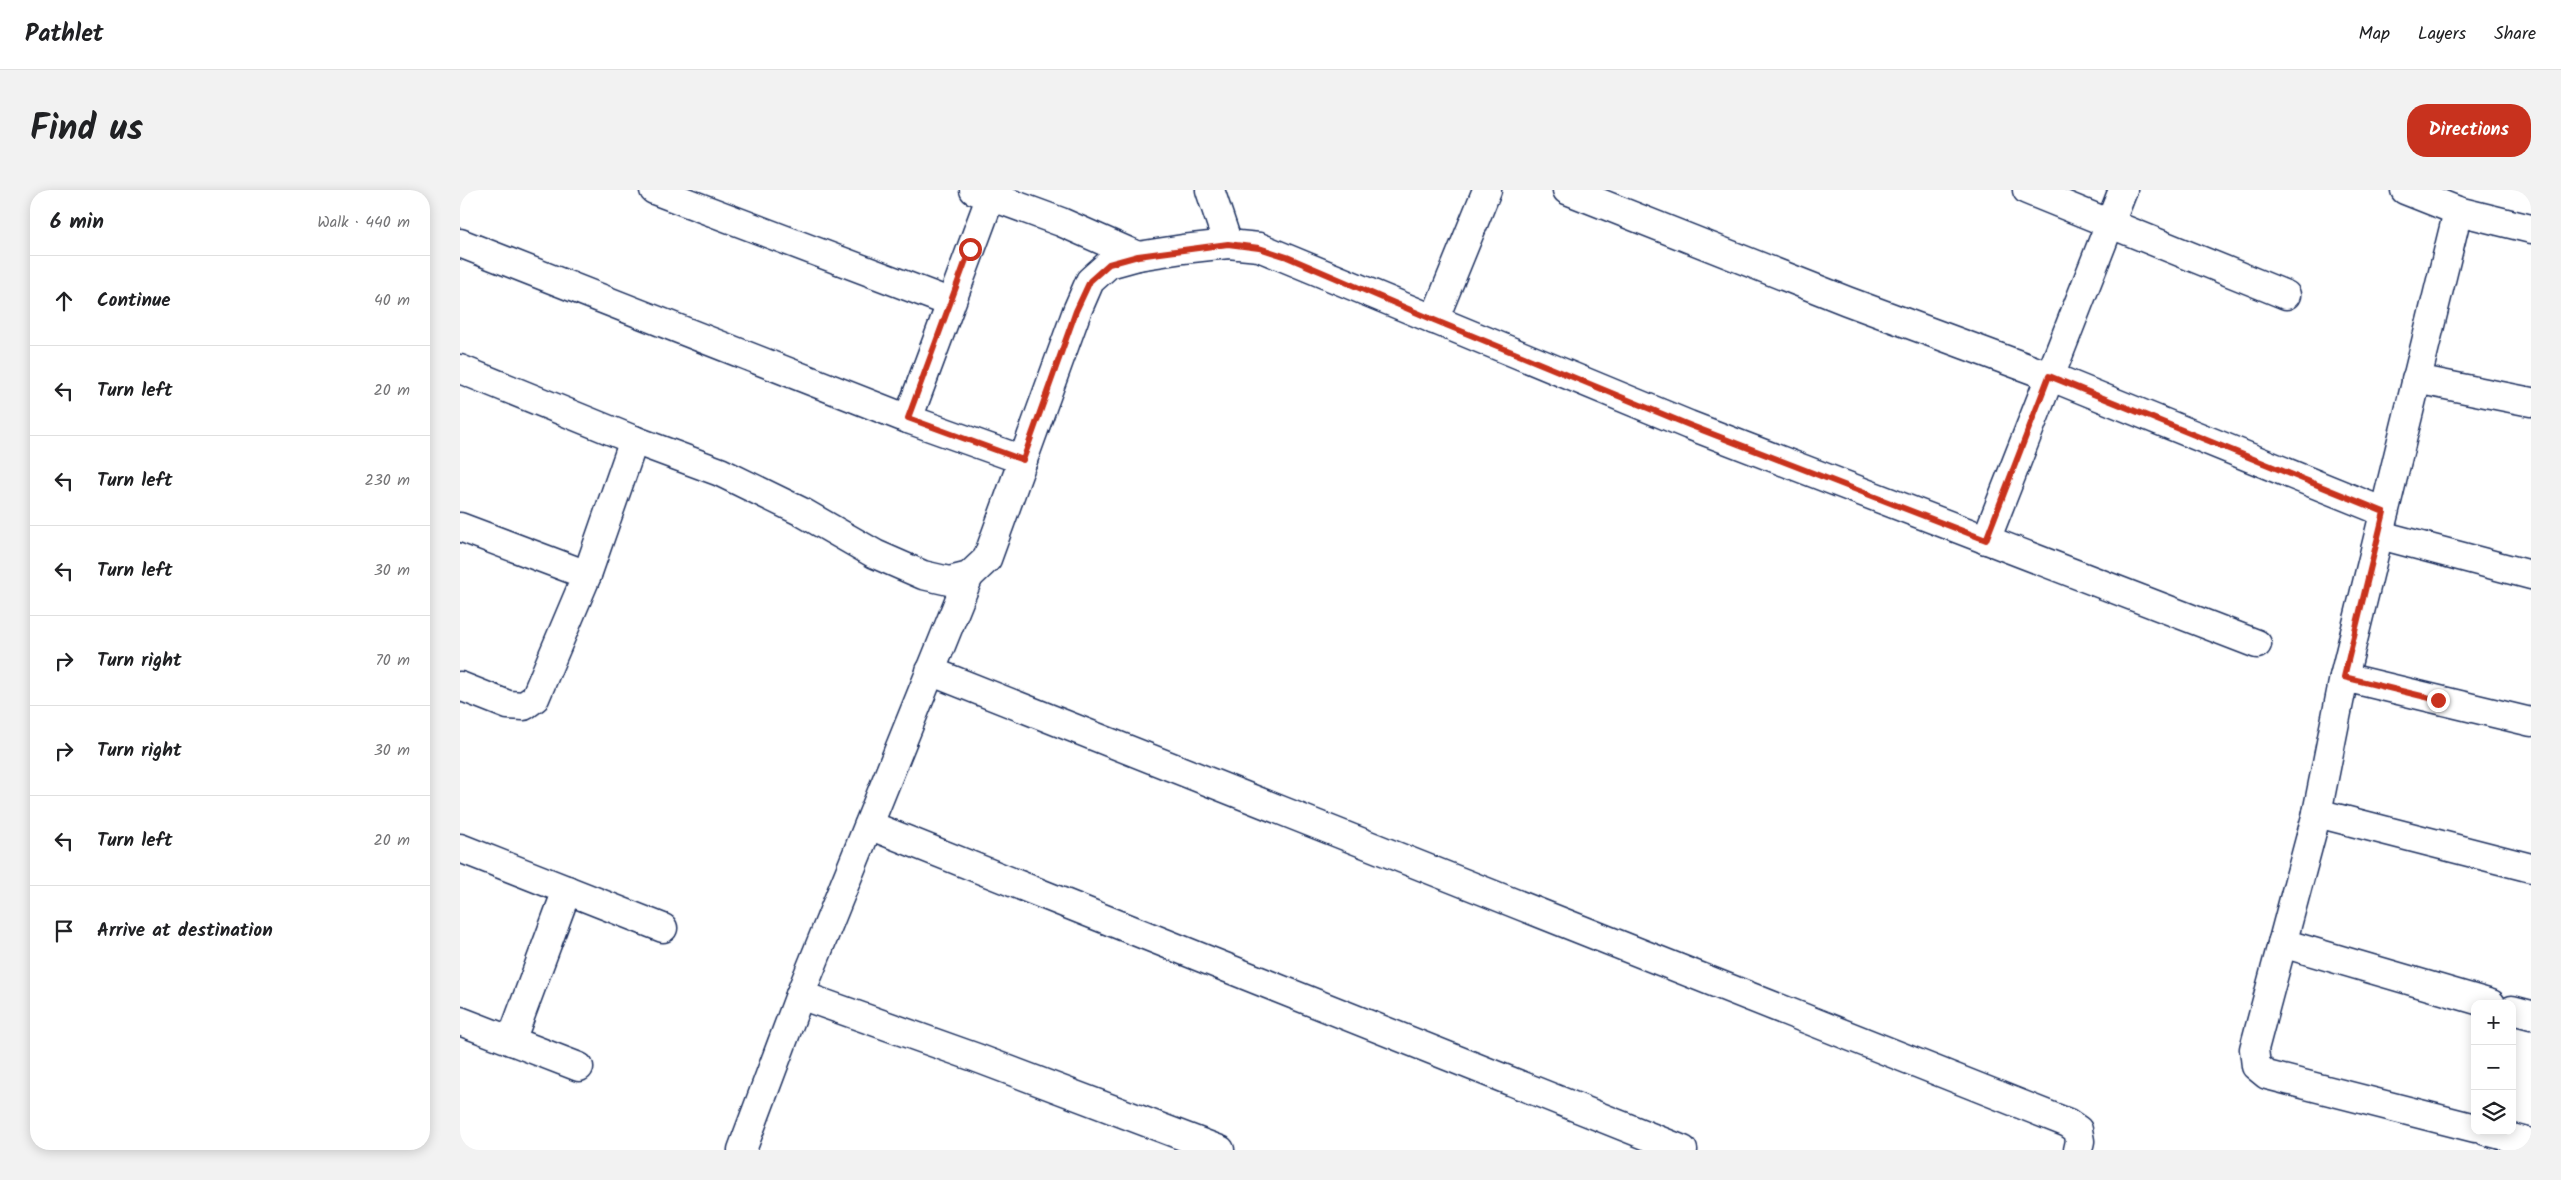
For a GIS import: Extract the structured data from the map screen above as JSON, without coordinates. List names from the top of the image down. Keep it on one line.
{"page":{"header":"Pathlet","nav":["Map","Layers","Share"],"title":"Find us","buttons":"Directions","heading":["6 min","Walk · 440 m"],"list":[["Continue","40 m"],["Turn left","20 m"],["Turn left","230 m"],["Turn left","30 m"],["Turn right","70 m"],["Turn right","30 m"],["Turn left","20 m"],"Arrive at destination"],"map_buttons":["+","−"]}}
